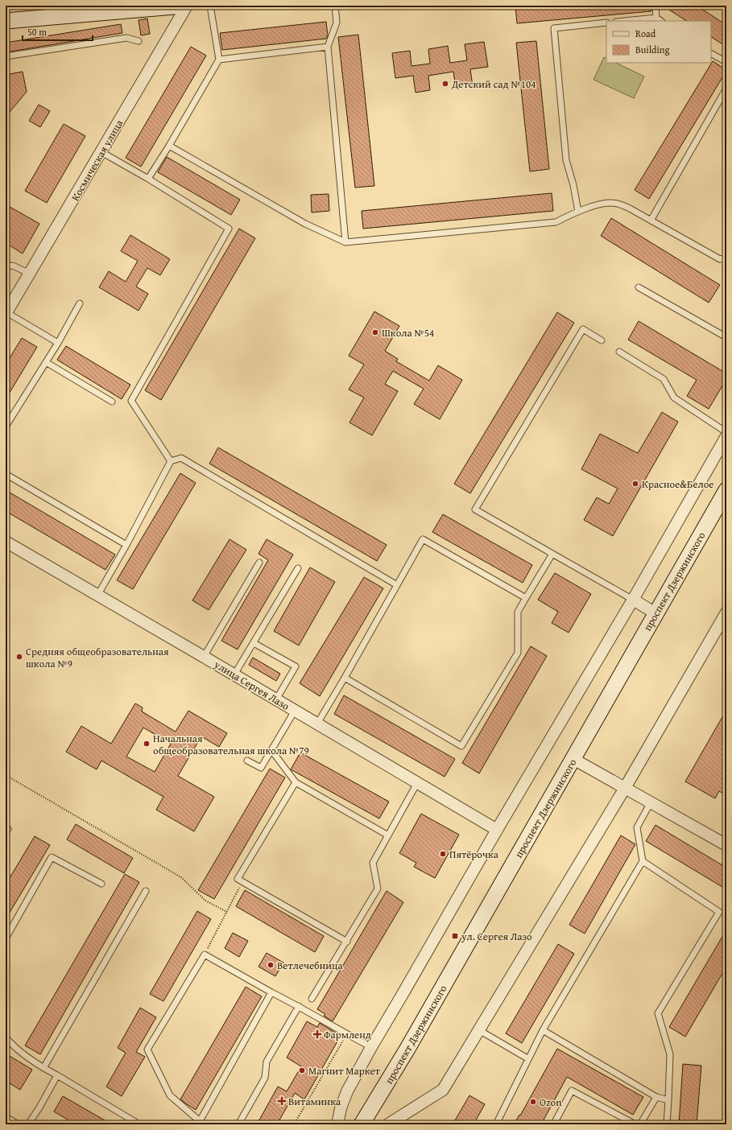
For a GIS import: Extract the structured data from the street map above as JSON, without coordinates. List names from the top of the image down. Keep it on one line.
{"streets":{"main road":["проспект Дзержинского"],"street":["Космическая улица","улица Сергея Лазо"]},"places":{"other":["Детский сад №104","Школа №54","Красное&Белое","Средняя общеобразовательная школа №9","Начальная общеобразовательная школа №79","Пятёрочка","Ветлечебница","Магнит Маркет","Ozon"],"transit":["ул. Сергея Лазо"],"health":["Фармленд","Витаминка"]},"legend":["Road","Building"],"scale_bar":"50 m"}
